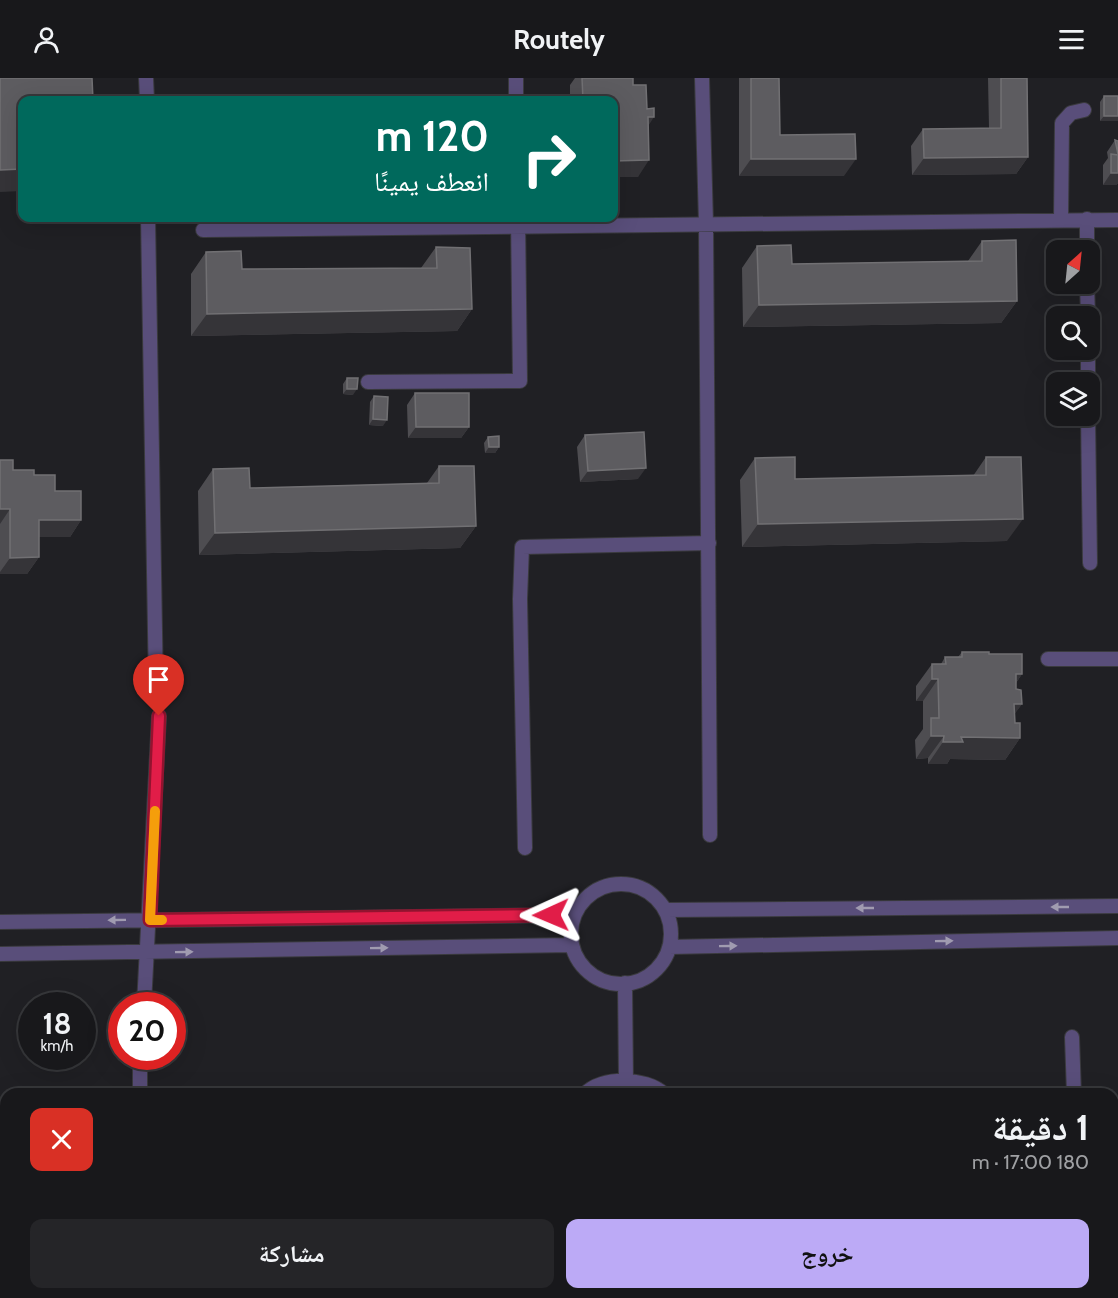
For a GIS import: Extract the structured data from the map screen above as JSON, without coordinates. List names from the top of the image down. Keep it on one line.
{"north":"top right","page":{"header":"Routely","turn":["120 m","انعطف يمينًا"],"speed":"18 km/h","limit":"20","heading":["1 دقيقة","180 m · 17:00"],"buttons":["خروج","مشاركة"]}}
